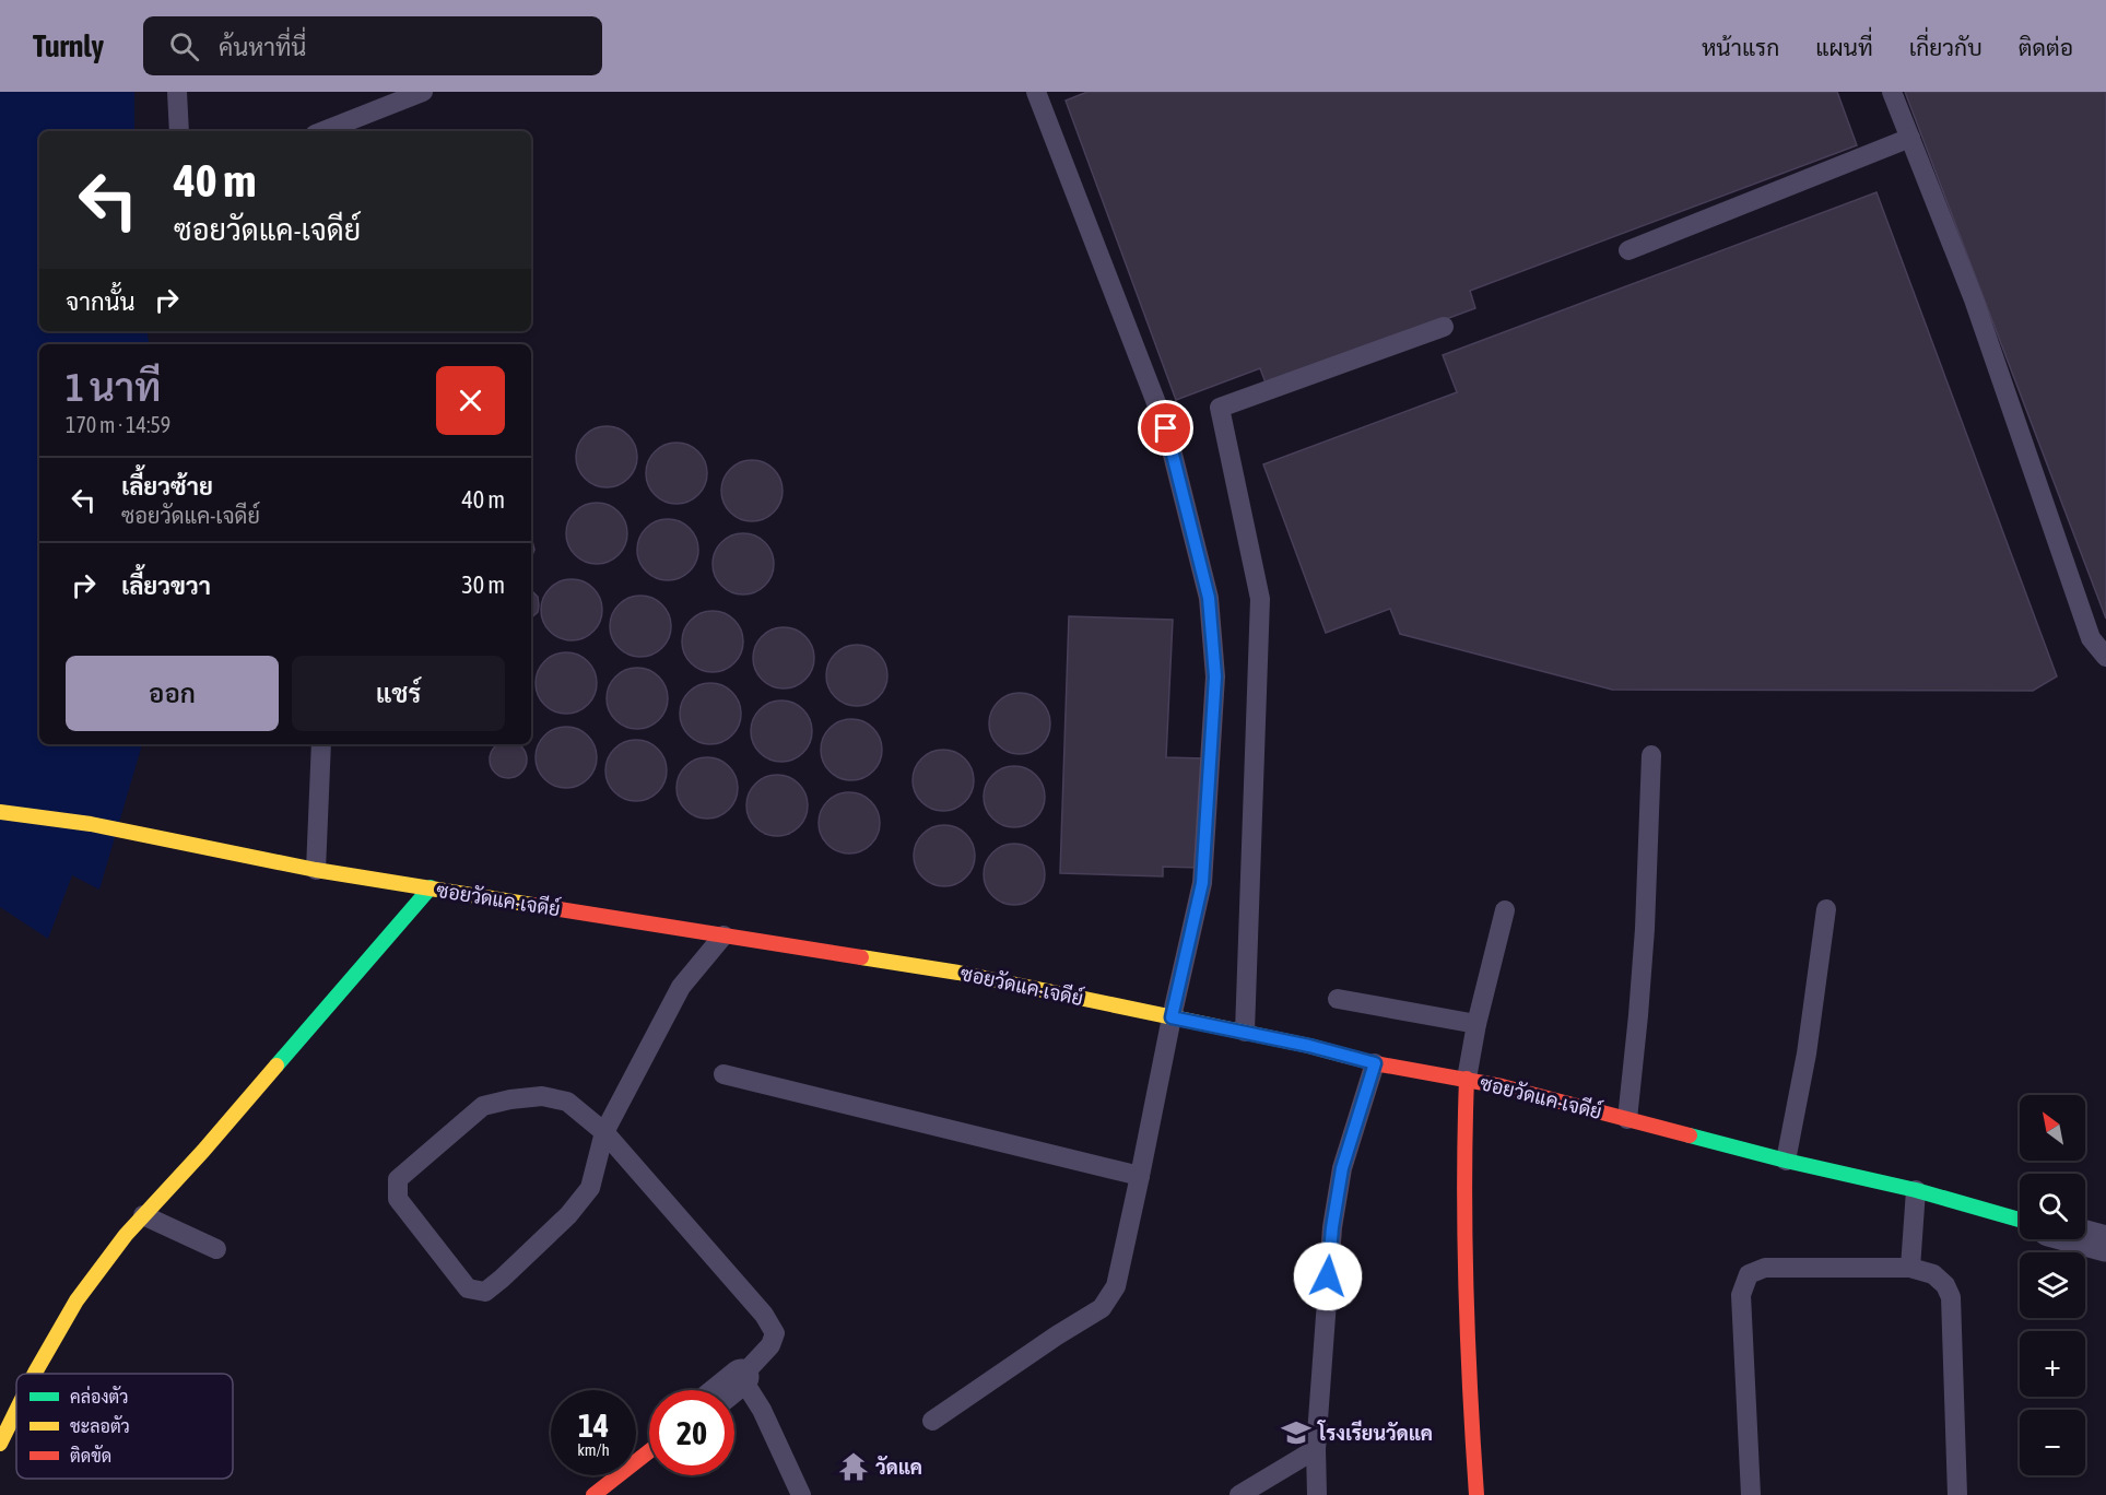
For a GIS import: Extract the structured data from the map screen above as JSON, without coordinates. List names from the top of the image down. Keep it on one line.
{"streets":{"street":["ซอยวัดแค-เจดีย์"]},"places":{"school or university":["โรงเรียนวัดแค"],"temple":["วัดแค"]},"legend":["คล่องตัว","ชะลอตัว","ติดขัด"],"north":"top left","page":{"header":"Turnly","search":"ค้นหาที่นี่","nav":["หน้าแรก","แผนที่","เกี่ยวกับ","ติดต่อ"],"turn":["40 m","ซอยวัดแค-เจดีย์"],"then":"จากนั้น","heading":["1 นาที","170 m · 14:59"],"list":[{"name":"เลี้ยวซ้าย","note":"ซอยวัดแค-เจดีย์","value":"40 m"},{"name":"เลี้ยวขวา","value":"30 m"}],"buttons":["ออก","แชร์"],"map_buttons":["+","−"],"speed":"14 km/h","limit":"20"}}
